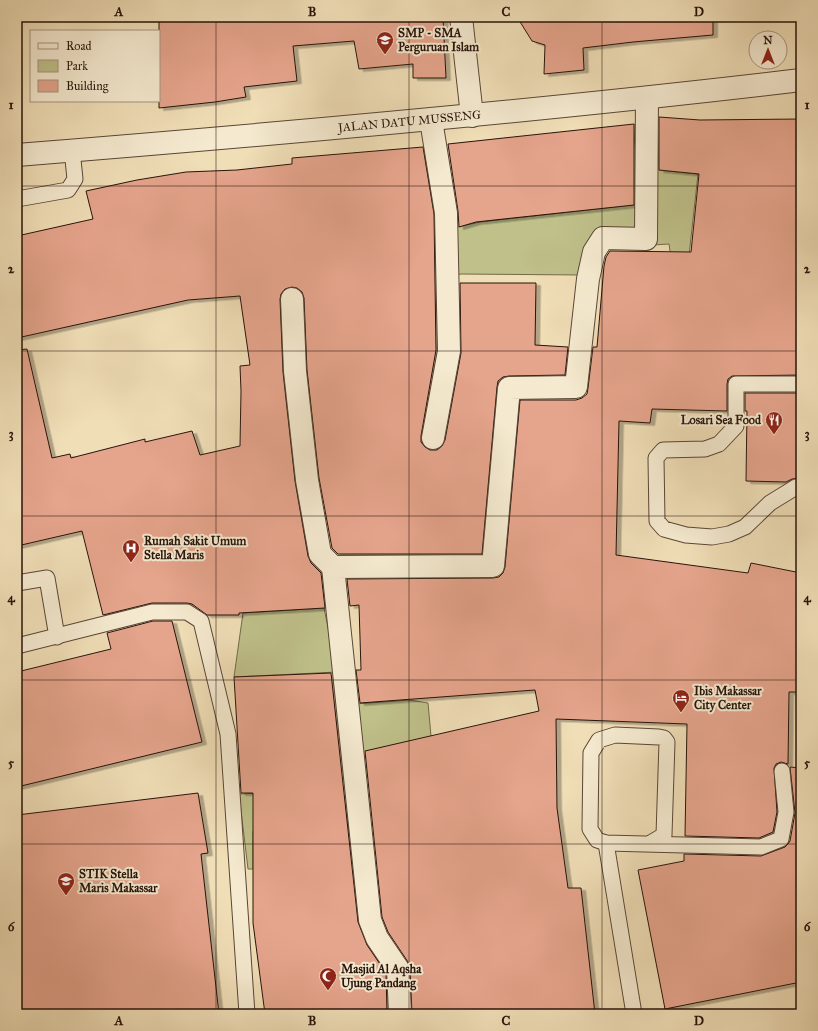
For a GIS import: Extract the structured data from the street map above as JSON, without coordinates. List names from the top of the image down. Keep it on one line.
{"streets":{"street":["JALAN DATU MUSSENG"]},"places":{"school or university":["SMP - SMA Perguruan Islam","STIK Stella Maris Makassar"],"restaurant":["Losari Sea Food"],"hospital":["Rumah Sakit Umum Stella Maris"],"hotel":["Ibis Makassar City Center"],"mosque":["Masjid Al Aqsha Ujung Pandang"]},"legend":["Road","Park","Building"],"north":"top","grid":{"columns":["A","B","C","D"],"rows":["1","2","3","4","5","6"]}}
